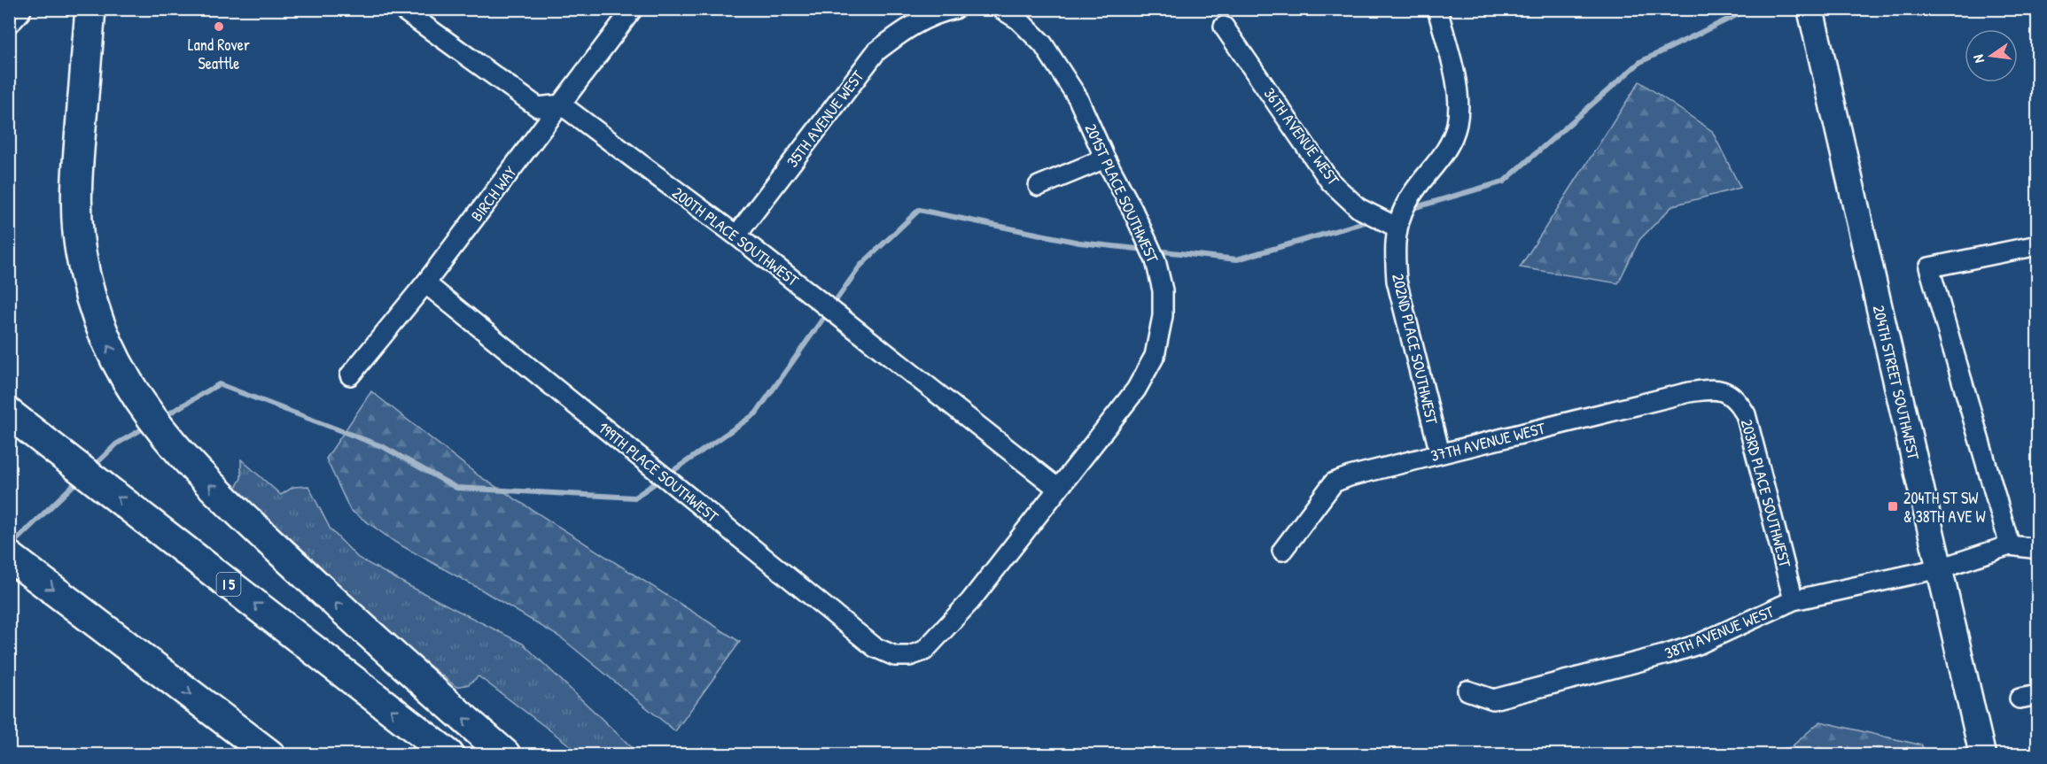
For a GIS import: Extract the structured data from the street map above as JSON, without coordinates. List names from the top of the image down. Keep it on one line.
{"streets":{"highway":["I 5"],"street":["35TH AVENUE WEST","36TH AVENUE WEST","201ST PLACE SOUTHWEST","BIRCH WAY","200TH PLACE SOUTHWEST","202ND PLACE SOUTHWEST","204TH STREET SOUTHWEST","37TH AVENUE WEST","199TH PLACE SOUTHWEST","203RD PLACE SOUTHWEST","38TH AVENUE WEST"]},"crossings":[["35TH AVENUE WEST","200TH PLACE SOUTHWEST"],["36TH AVENUE WEST","202ND PLACE SOUTHWEST"],["201ST PLACE SOUTHWEST","200TH PLACE SOUTHWEST"],["201ST PLACE SOUTHWEST","199TH PLACE SOUTHWEST"],["BIRCH WAY","200TH PLACE SOUTHWEST"],["BIRCH WAY","199TH PLACE SOUTHWEST"],["202ND PLACE SOUTHWEST","37TH AVENUE WEST"],["204TH STREET SOUTHWEST","38TH AVENUE WEST"],["37TH AVENUE WEST","203RD PLACE SOUTHWEST"],["203RD PLACE SOUTHWEST","38TH AVENUE WEST"]],"places":{"other":["Land Rover Seattle"],"transit":["204TH ST SW & 38TH AVE W"]},"north":"left"}
